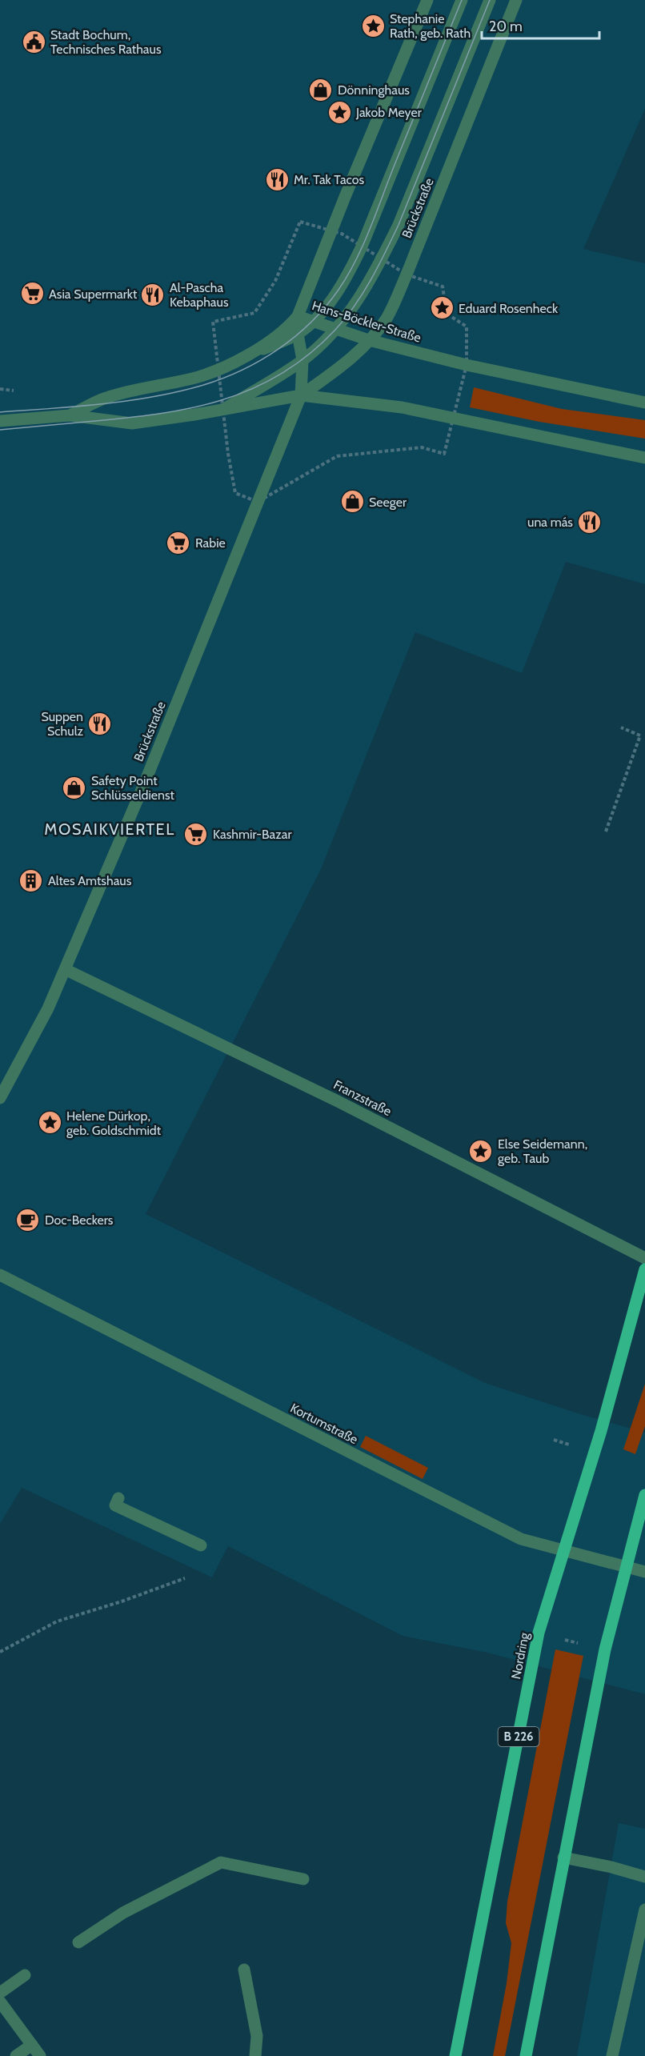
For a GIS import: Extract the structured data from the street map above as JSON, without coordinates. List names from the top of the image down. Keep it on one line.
{"streets":{"main road":["Nordring","B 226"],"street":["Brückstraße","Hans-Böckler-Straße","Franzstraße","Kortumstraße"]},"crossings":[["Brückstraße","Hans-Böckler-Straße"],["Brückstraße","Franzstraße"],["Kortumstraße","Nordring"]],"districts":["MOSAIKVIERTEL"],"places":{"place":["Stephanie Rath, geb. Rath","Jakob Meyer","Eduard Rosenheck","Helene Dürkop, geb. Goldschmidt","Else Seidemann, geb. Taub"],"public building":["Stadt Bochum, Technisches Rathaus"],"shop":["Dönninghaus","Seeger","Safety Point Schlüsseldienst"],"restaurant":["Mr. Tak Tacos","Al-Pascha Kebaphaus","una más","Suppen Schulz"],"supermarket":["Asia Supermarkt","Rabie","Kashmir-Bazar"],"building":["Altes Amtshaus"],"cafe":["Doc-Beckers"]},"scale_bar":"20 m"}
